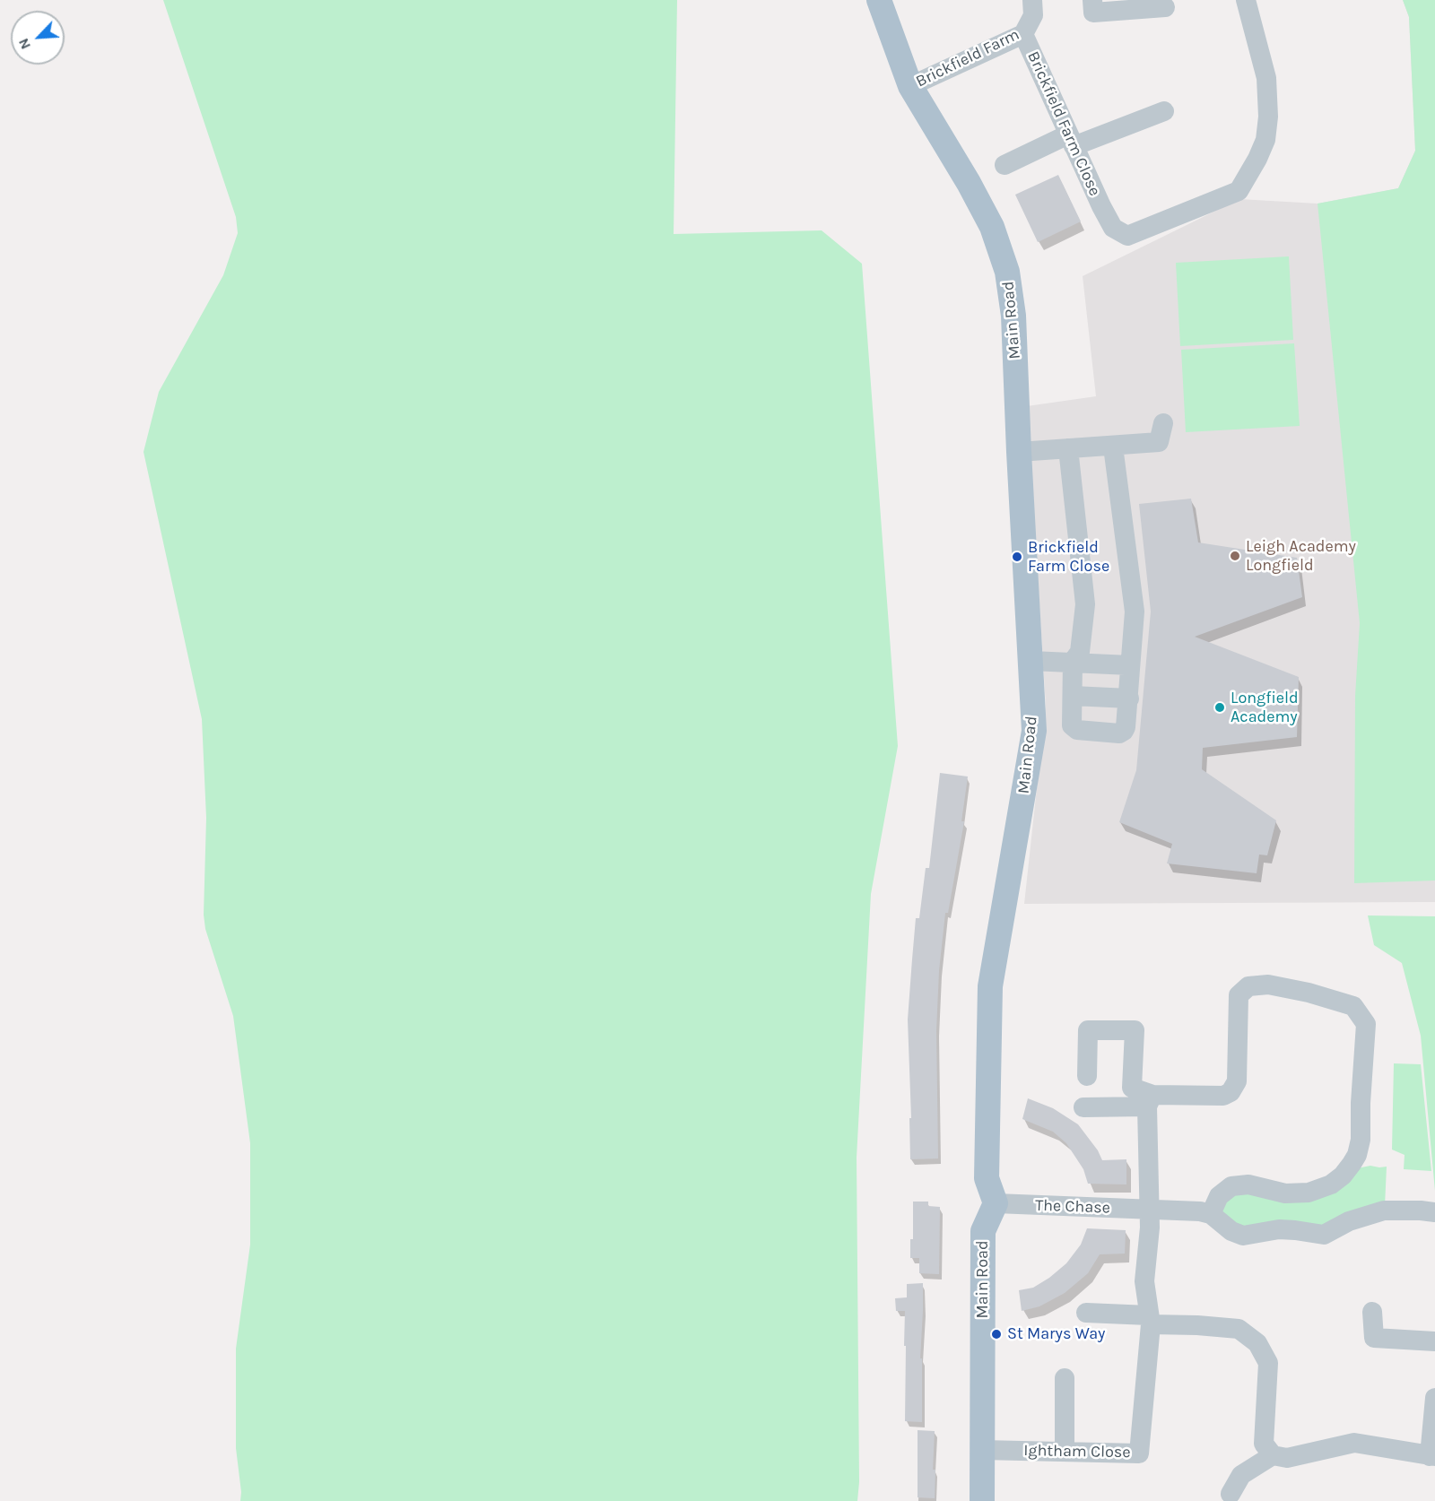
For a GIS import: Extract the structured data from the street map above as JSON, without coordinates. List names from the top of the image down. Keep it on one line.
{"streets":{"main road":["Main Road"],"street":["Brickfield Farm","Brickfield Farm Close","The Chase","Ightham Close"]},"crossings":[["Brickfield Farm","Brickfield Farm Close"],["Brickfield Farm","Main Road"],["Main Road","The Chase"],["Main Road","Ightham Close"]],"places":["Leigh Academy Longfield","Brickfield Farm Close","Longfield Academy","St Marys Way"],"north":"bottom left"}
